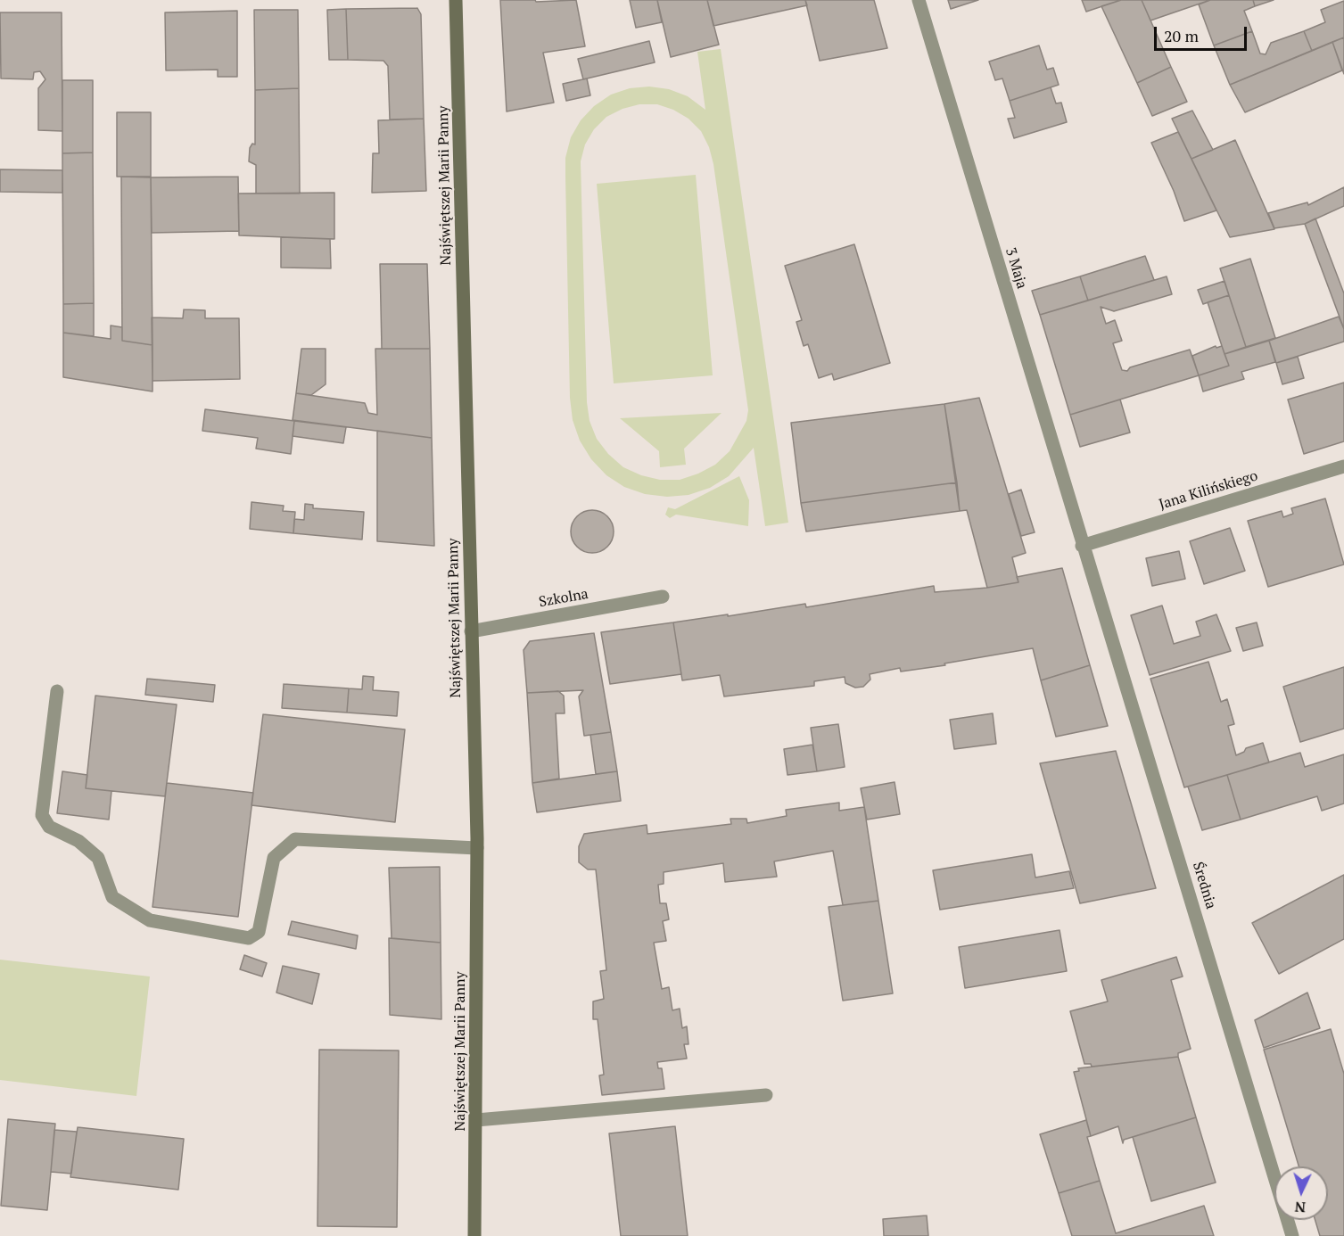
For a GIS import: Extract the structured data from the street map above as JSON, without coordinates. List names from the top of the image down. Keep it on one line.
{"streets":{"street":["Najświętszej Marii Panny","3 Maja","Jana Kilińskiego","Szkolna","Średnia"]},"crossings":[["Najświętszej Marii Panny","Szkolna"],["3 Maja","Jana Kilińskiego"],["3 Maja","Średnia"],["Jana Kilińskiego","Średnia"]],"scale_bar":"20 m","north":"bottom"}
